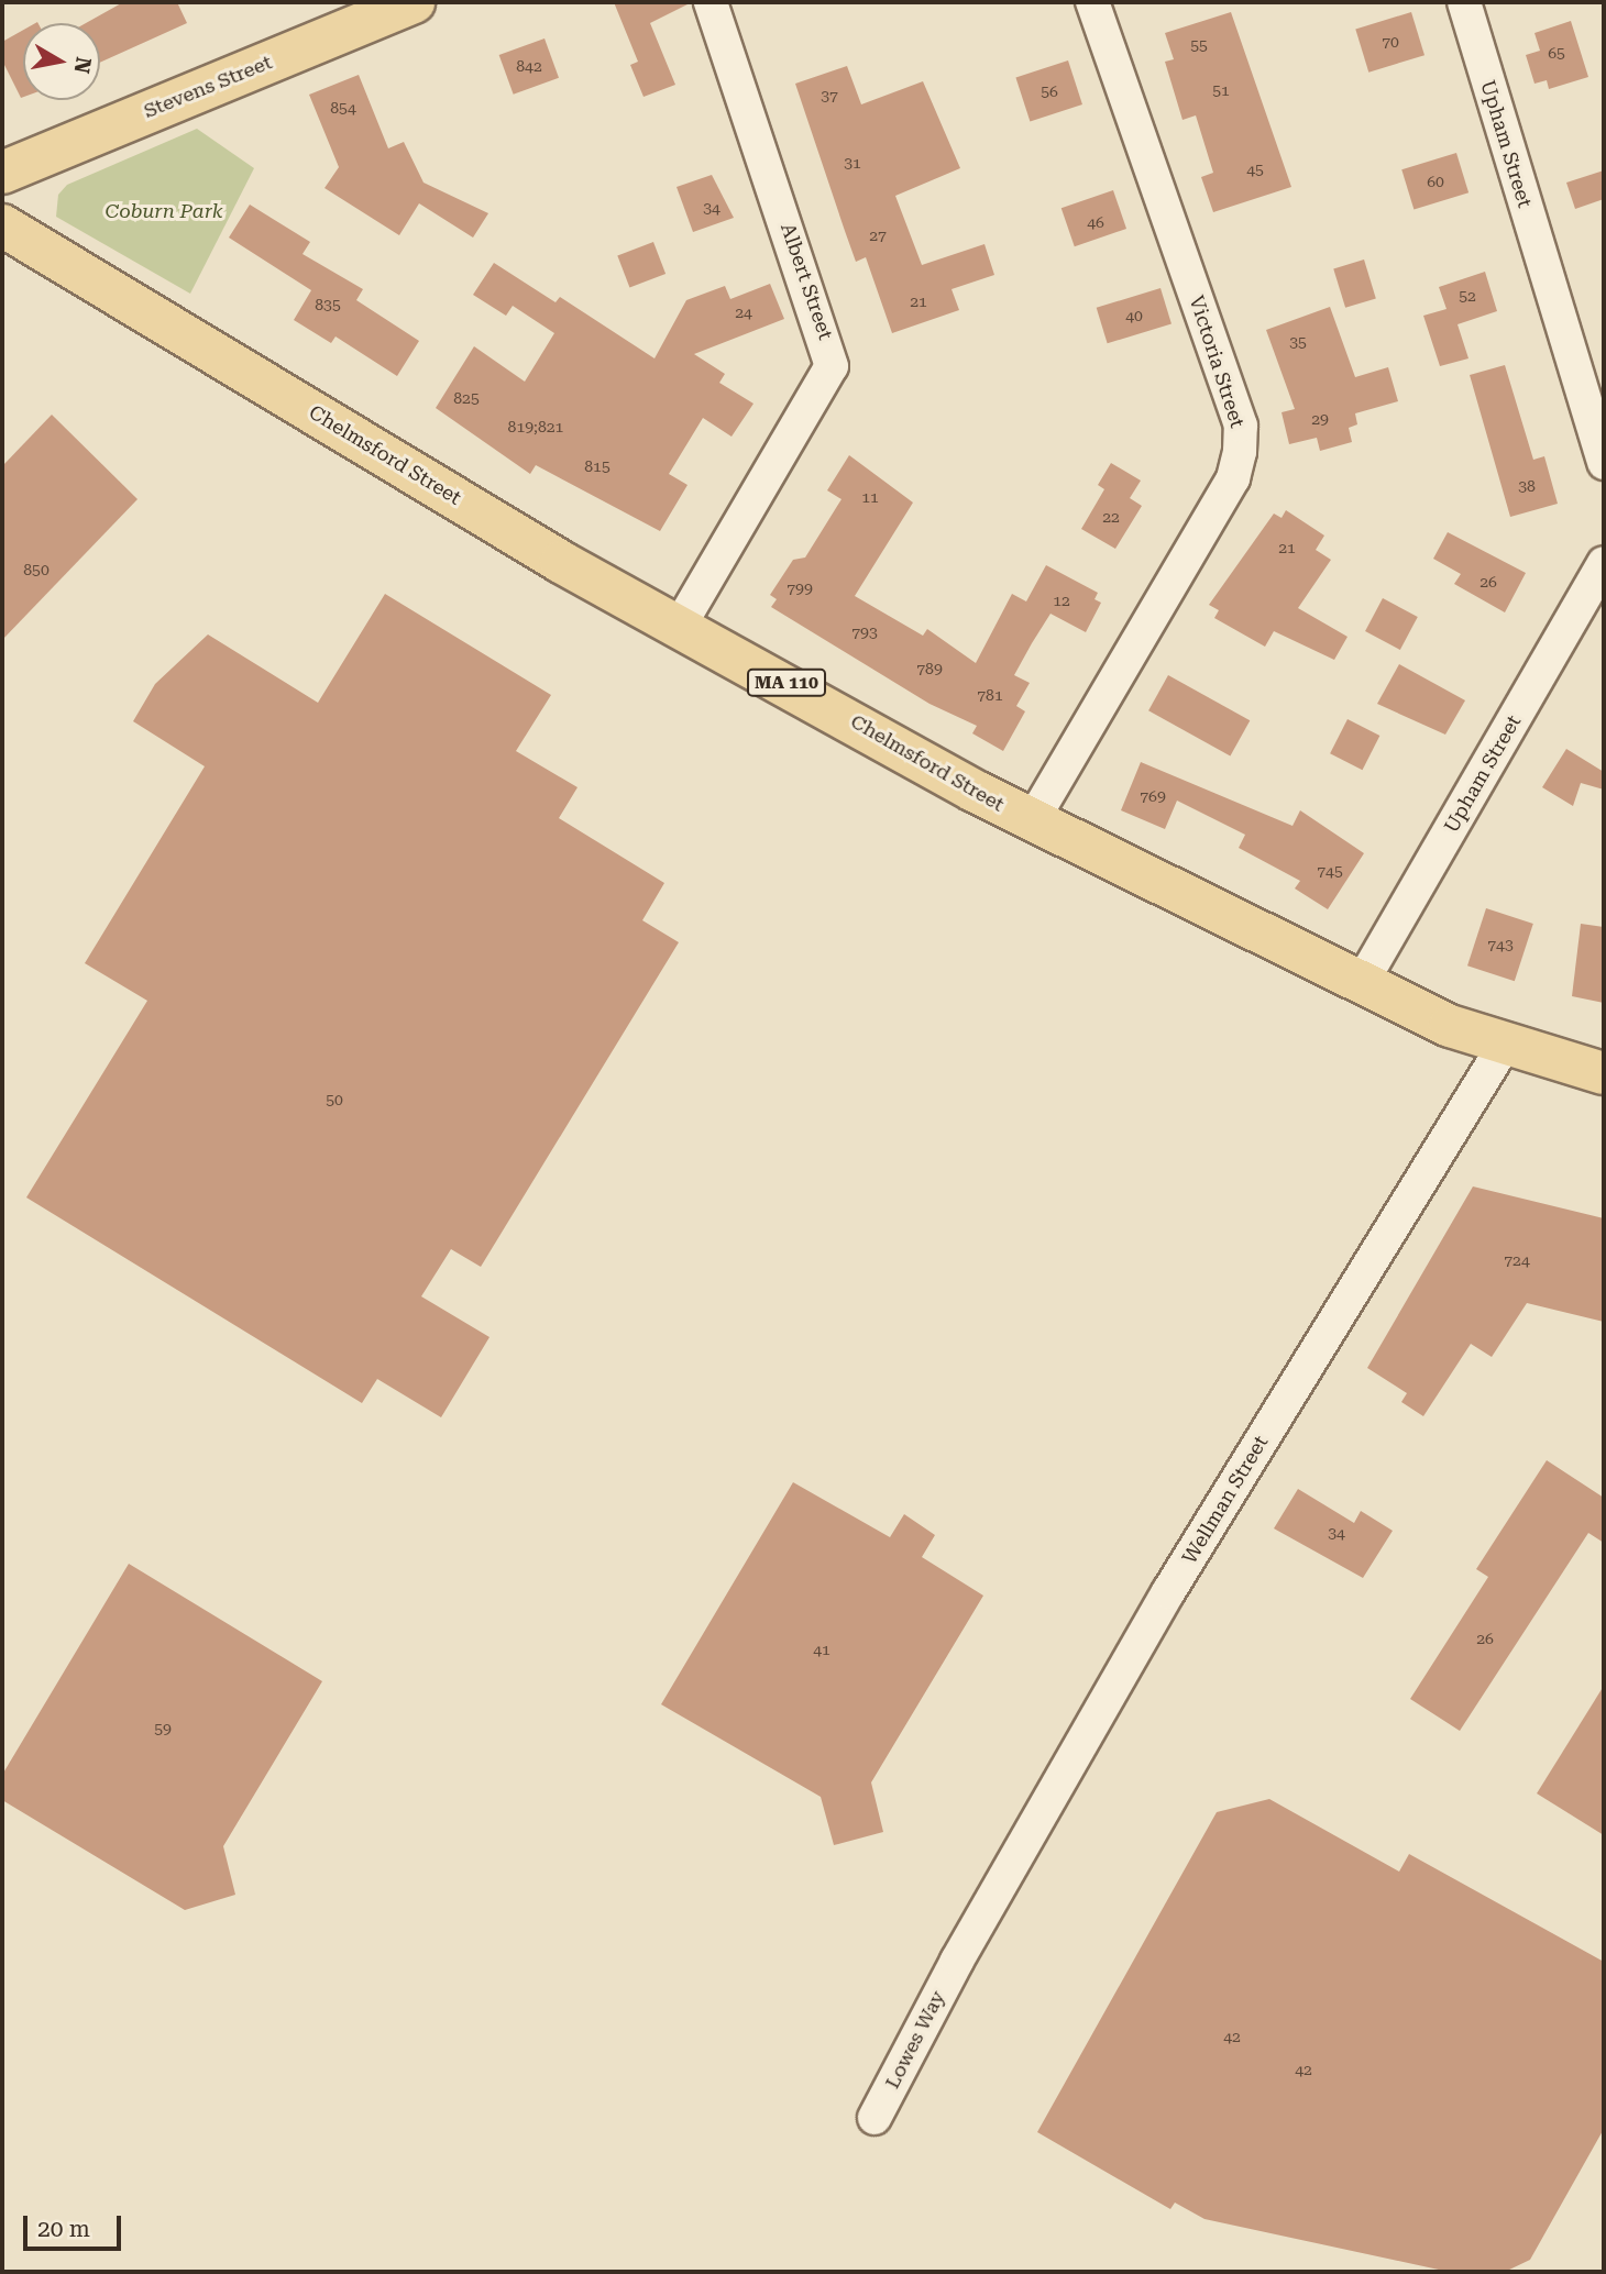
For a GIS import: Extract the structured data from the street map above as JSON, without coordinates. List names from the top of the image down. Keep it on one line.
{"streets":{"main road":["Stevens Street","Chelmsford Street","MA 110"],"street":["Upham Street","Albert Street","Victoria Street","Wellman Street","Lowes Way"]},"crossings":[["Upham Street","Chelmsford Street"],["Albert Street","Chelmsford Street"],["Victoria Street","Chelmsford Street"],["Chelmsford Street","Wellman Street"],["Wellman Street","Lowes Way"]],"parks":["Coburn Park"],"house_numbers":["70","55","65","842","51","56","37","854","31","45","60","34","46","27","52","21","835","24","40","35","825","29","819;821","815","38","11","22","21","850","26","799","12","793","789","781","769","745","743","50","724","34","26","41","59","42","42"],"scale_bar":"20 m","north":"right"}
